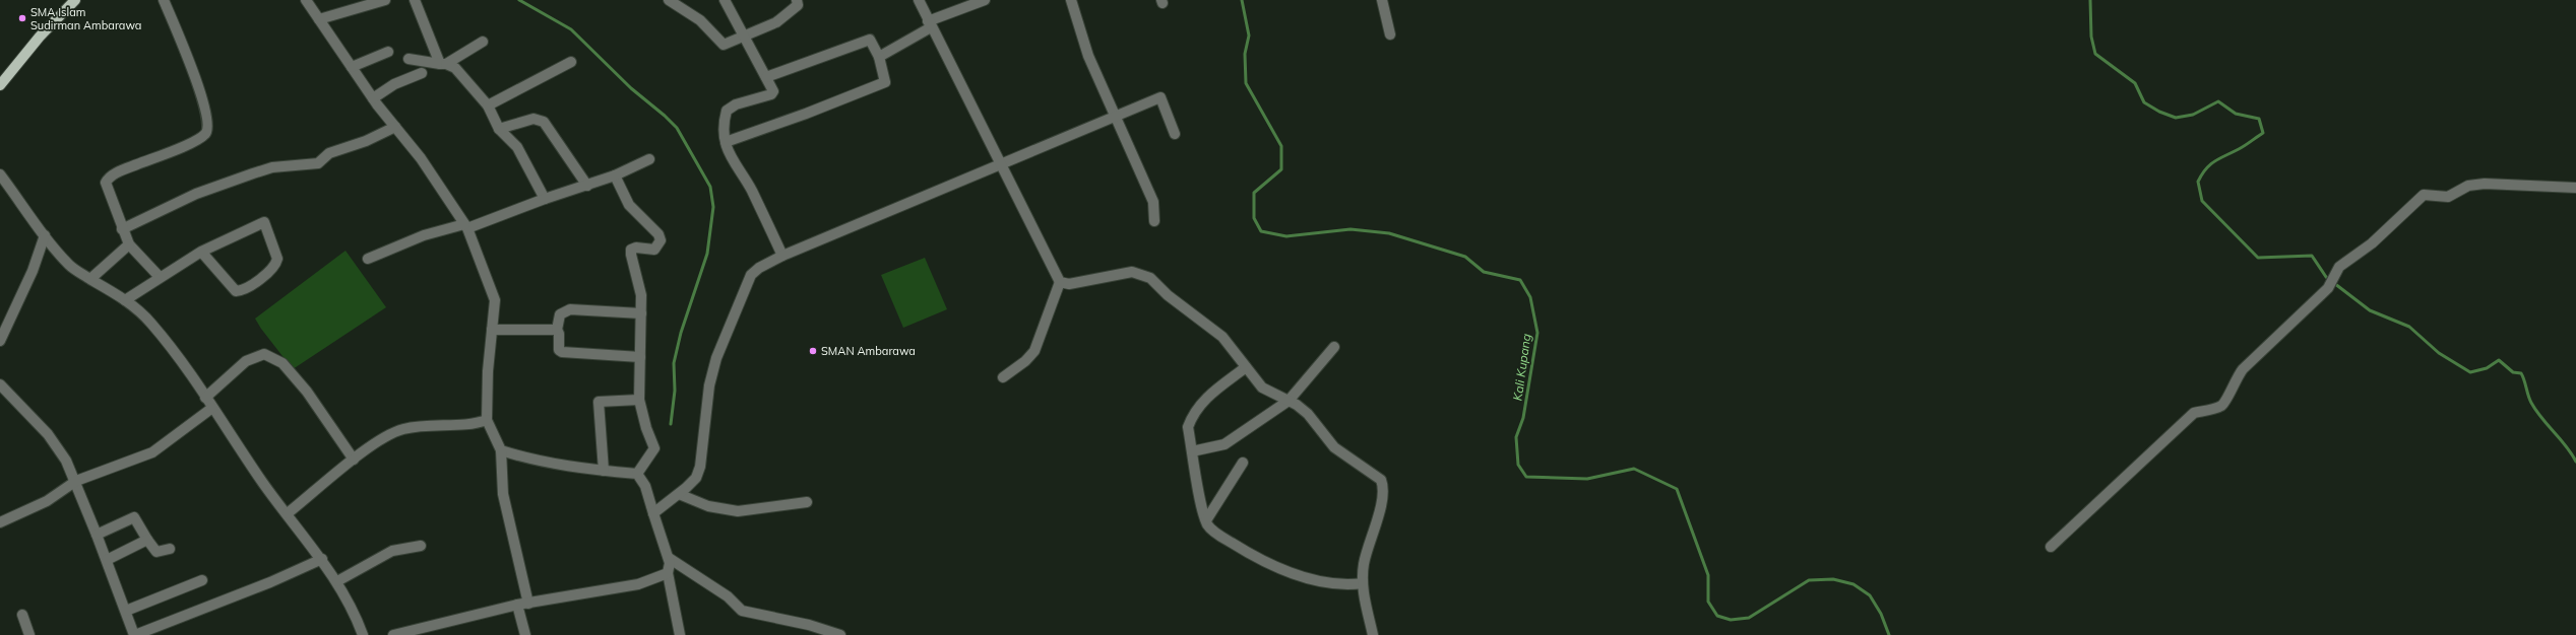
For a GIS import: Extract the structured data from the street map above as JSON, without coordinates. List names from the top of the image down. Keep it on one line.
{"water":["Kali Kupang"],"places":["SMA Islam Sudirman Ambarawa","SMAN Ambarawa"]}
